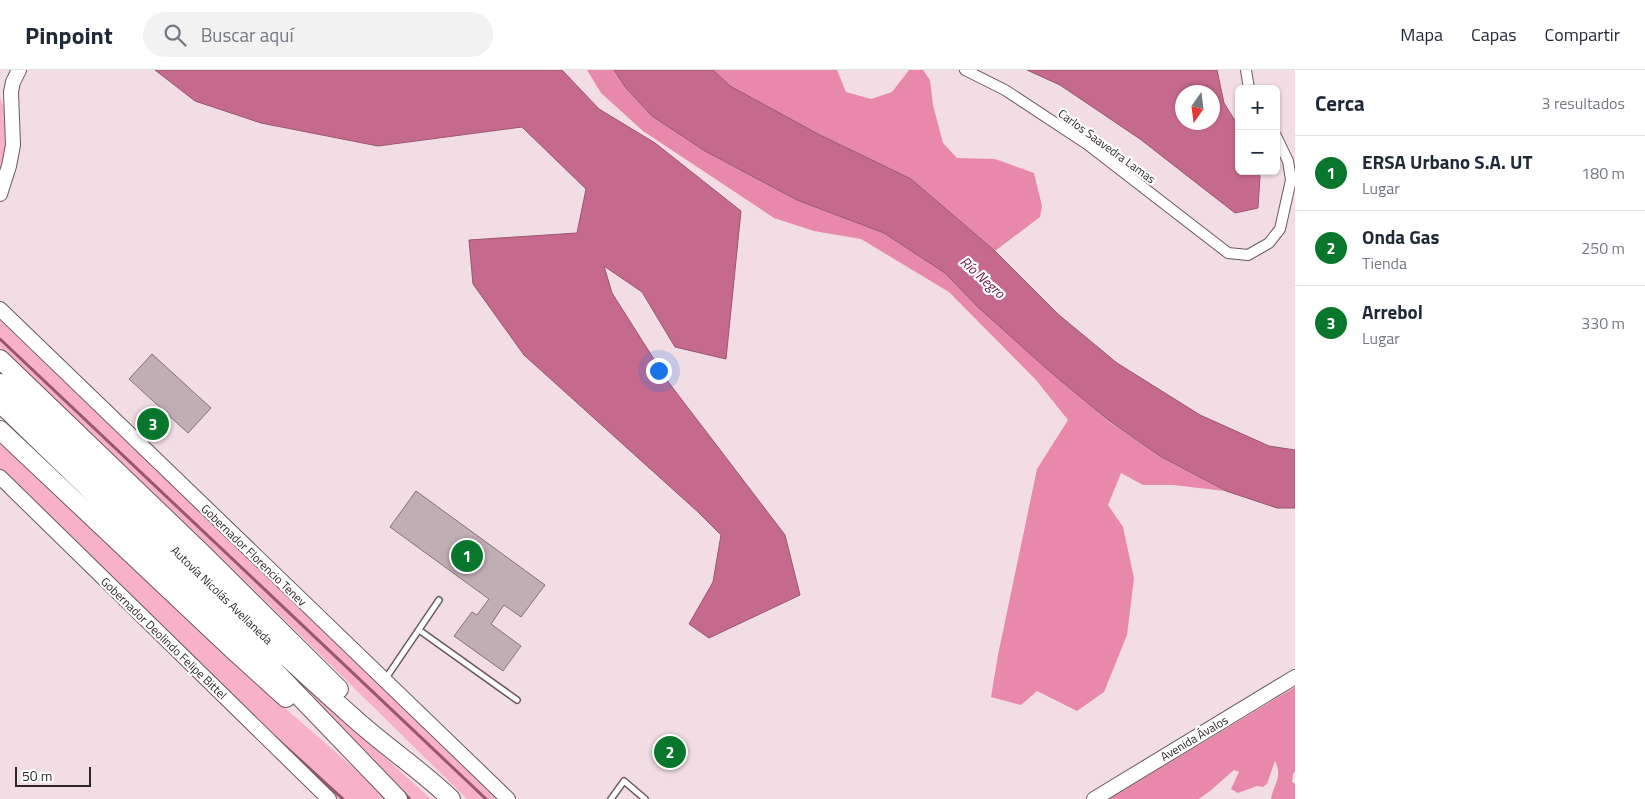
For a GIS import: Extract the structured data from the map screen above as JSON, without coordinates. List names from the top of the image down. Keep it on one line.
{"streets":{"highway":["Autovía Nicolás Avellaneda"],"street":["Carlos Saavedra Lamas","Gobernador Florencio Tenev","Gobernador Deolindo Felipe Bittel","Avenida Ávalos"]},"water":["Río Negro"],"scale_bar":"50 m","north":"bottom","page":{"header":"Pinpoint","search":"Buscar aquí","nav":["Mapa","Capas","Compartir"],"heading":["Cerca","3 resultados"],"map_buttons":["+","−"],"list":[{"mark":"1","name":"ERSA Urbano S.A. UT","note":"Lugar","value":"180 m"},{"mark":"2","name":"Onda Gas","note":"Tienda","value":"250 m"},{"mark":"3","name":"Arrebol","note":"Lugar","value":"330 m"}],"pins":["3","1","2"],"scale":"50 m"}}
